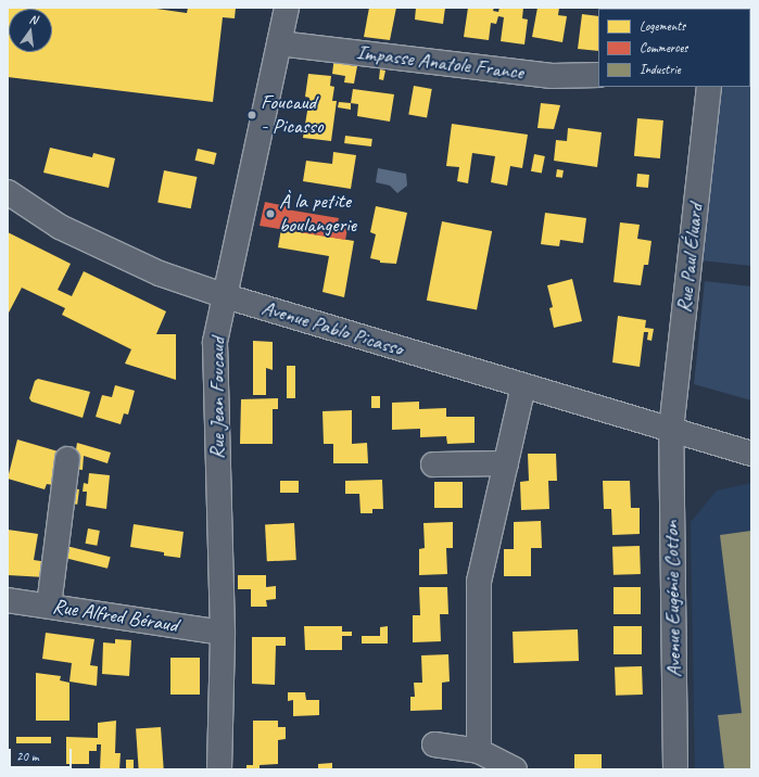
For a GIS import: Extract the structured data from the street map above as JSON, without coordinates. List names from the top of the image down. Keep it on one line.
{"streets":{"street":["Impasse Anatole France","Rue Paul Éluard","Avenue Pablo Picasso","Rue Jean Foucaud","Avenue Eugénie Cotton","Rue Alfred Béraud"]},"crossings":[["Impasse Anatole France","Rue Jean Foucaud"],["Rue Paul Éluard","Avenue Pablo Picasso"],["Rue Paul Éluard","Avenue Eugénie Cotton"],["Avenue Pablo Picasso","Rue Jean Foucaud"],["Avenue Pablo Picasso","Avenue Eugénie Cotton"],["Rue Jean Foucaud","Rue Alfred Béraud"]],"places":["Foucaud - Picasso","À la petite boulangerie"],"legend":["Logements","Commerces","Industrie"],"scale_bar":"20 m","north":"top"}
